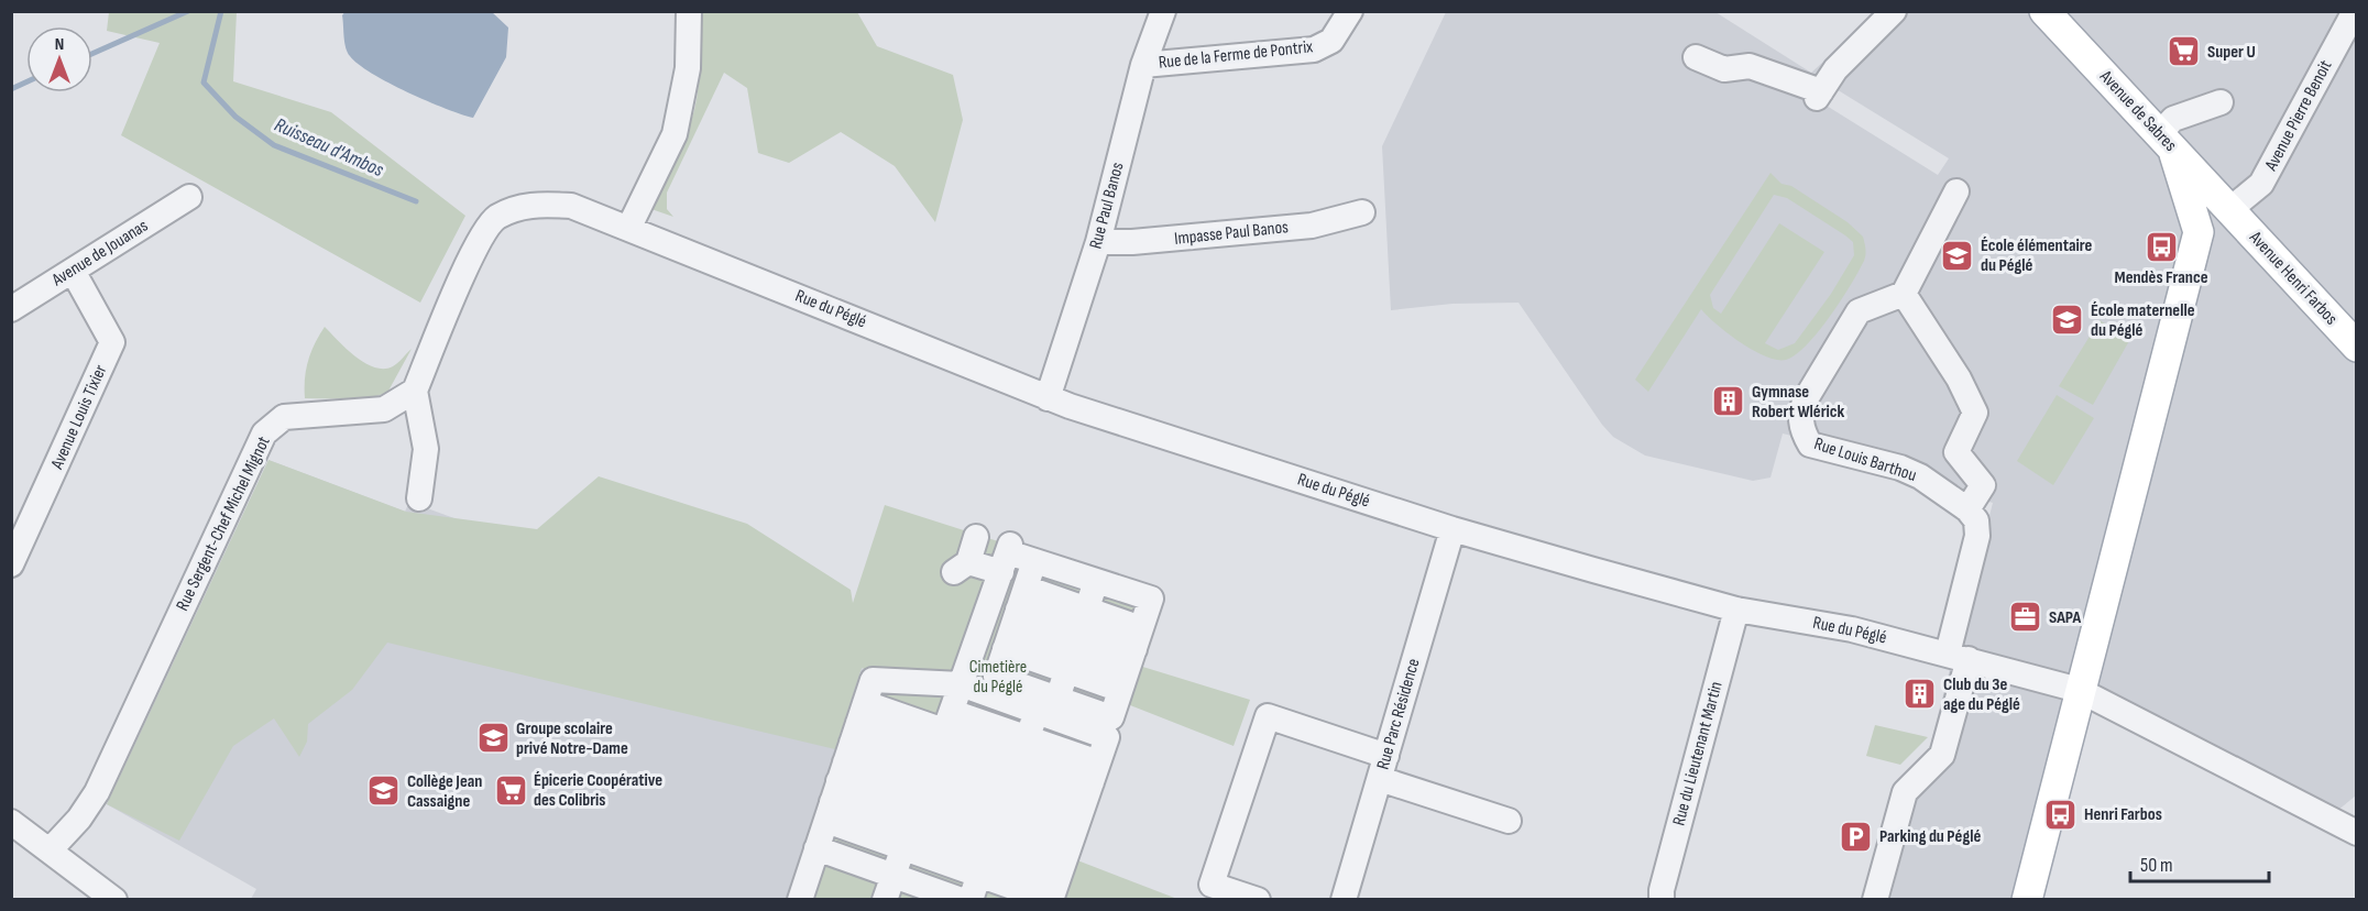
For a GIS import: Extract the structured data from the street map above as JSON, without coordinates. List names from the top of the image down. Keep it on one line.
{"streets":{"main road":["Avenue de Sabres","Avenue Henri Farbos"],"street":["Rue de la Ferme de Pontrix","Avenue Pierre Benoit","Rue Paul Banos","Impasse Paul Banos","Avenue de Jouanas","Rue du Péglé","Avenue Louis Tixier","Rue Louis Barthou","Rue Sergent-Chef Michel Mignot","Rue Parc Résidence","Rue du Lieutenant Martin"]},"crossings":[["Rue de la Ferme de Pontrix","Rue Paul Banos"],["Avenue de Sabres","Avenue Pierre Benoit"],["Avenue de Sabres","Avenue Henri Farbos"],["Avenue Pierre Benoit","Avenue Henri Farbos"],["Rue Paul Banos","Impasse Paul Banos"],["Rue Paul Banos","Rue du Péglé"],["Avenue de Jouanas","Avenue Louis Tixier"],["Rue du Péglé","Rue Sergent-Chef Michel Mignot"],["Rue du Péglé","Rue Parc Résidence"],["Rue du Péglé","Rue du Lieutenant Martin"]],"water":["Ruisseau d'Ambos"],"parks":["Cimetière du Péglé"],"places":{"supermarket":["Super U","Épicerie Coopérative des Colibris"],"bus stop":["Mendès France","Henri Farbos"],"school or university":["École élémentaire du Péglé","École maternelle du Péglé","Groupe scolaire privé Notre-Dame","Collège Jean Cassaigne"],"building":["Gymnase Robert Wlérick","Club du 3e age du Péglé"],"office":["SAPA"],"parking":["Parking du Péglé"]},"scale_bar":"50 m","north":"top"}
